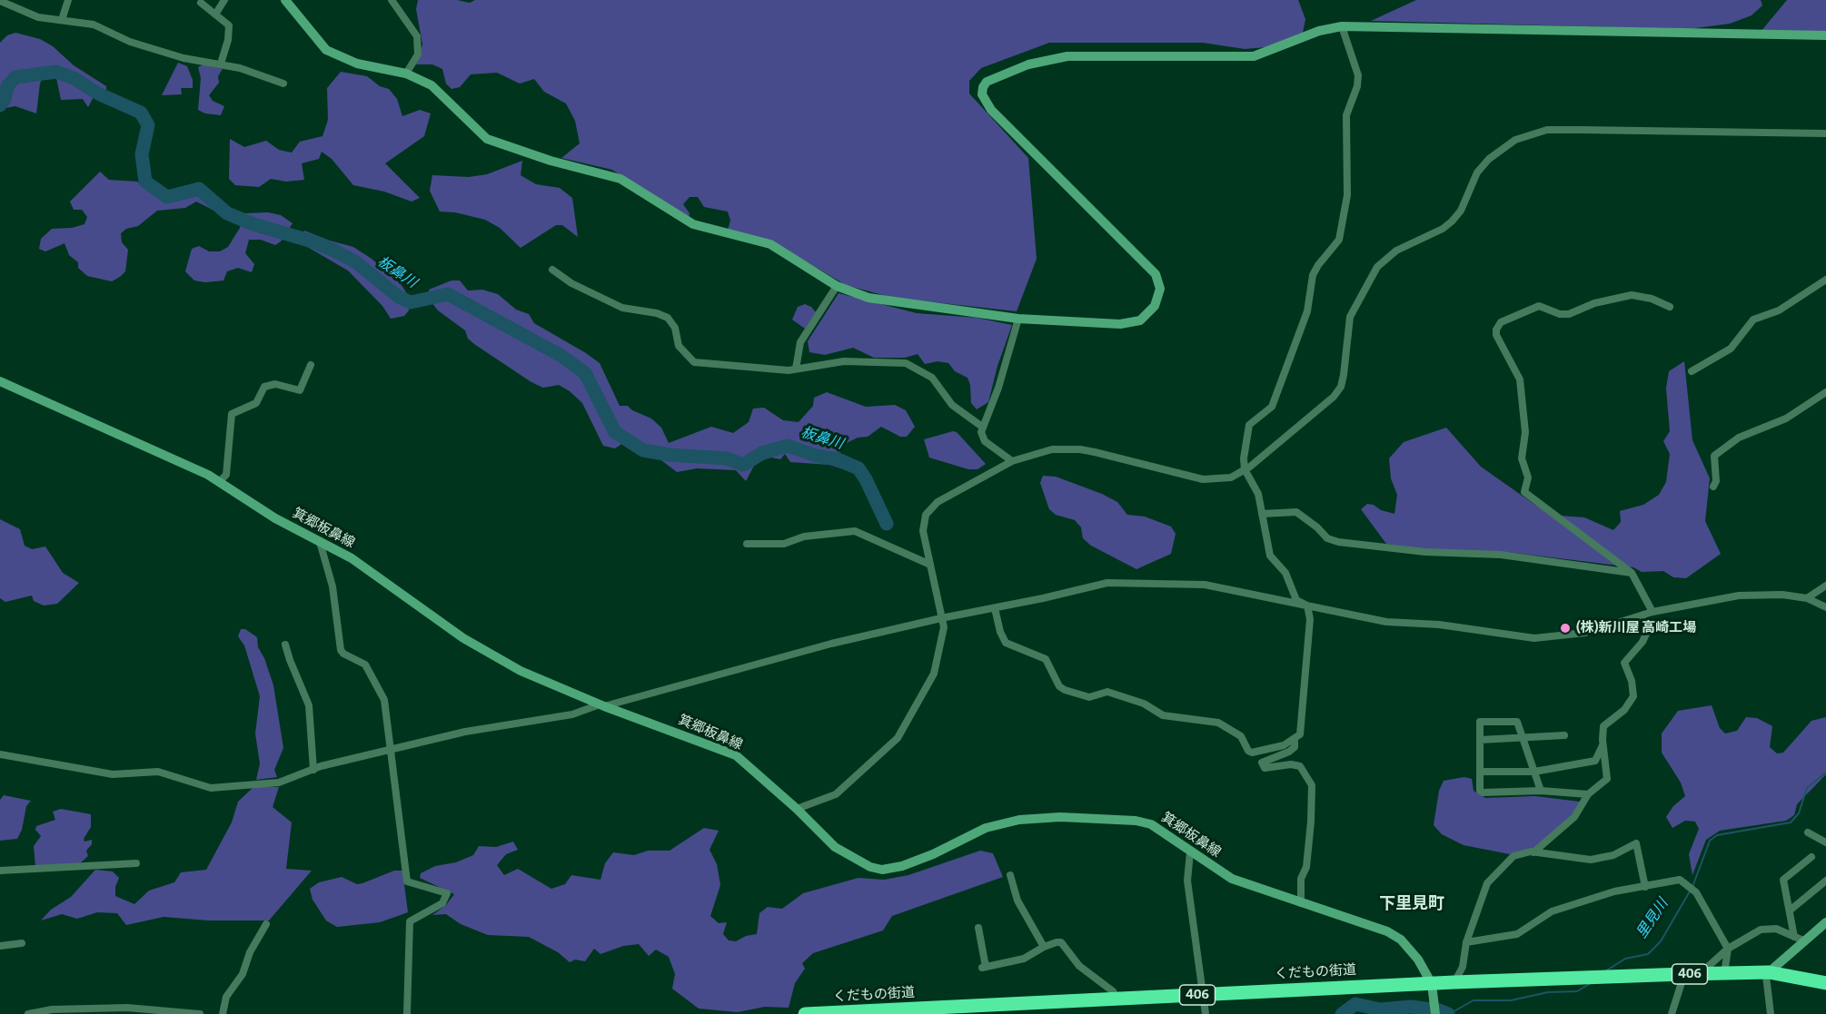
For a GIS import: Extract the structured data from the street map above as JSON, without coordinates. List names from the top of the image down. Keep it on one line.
{"streets":{"highway":["くだもの街道","406"],"street":["箕郷板鼻線"]},"crossings":[["箕郷板鼻線","くだもの街道"]],"districts":["下里見町"],"water":["板鼻川","里見川"],"places":["(株)新川屋 高崎工場"]}
